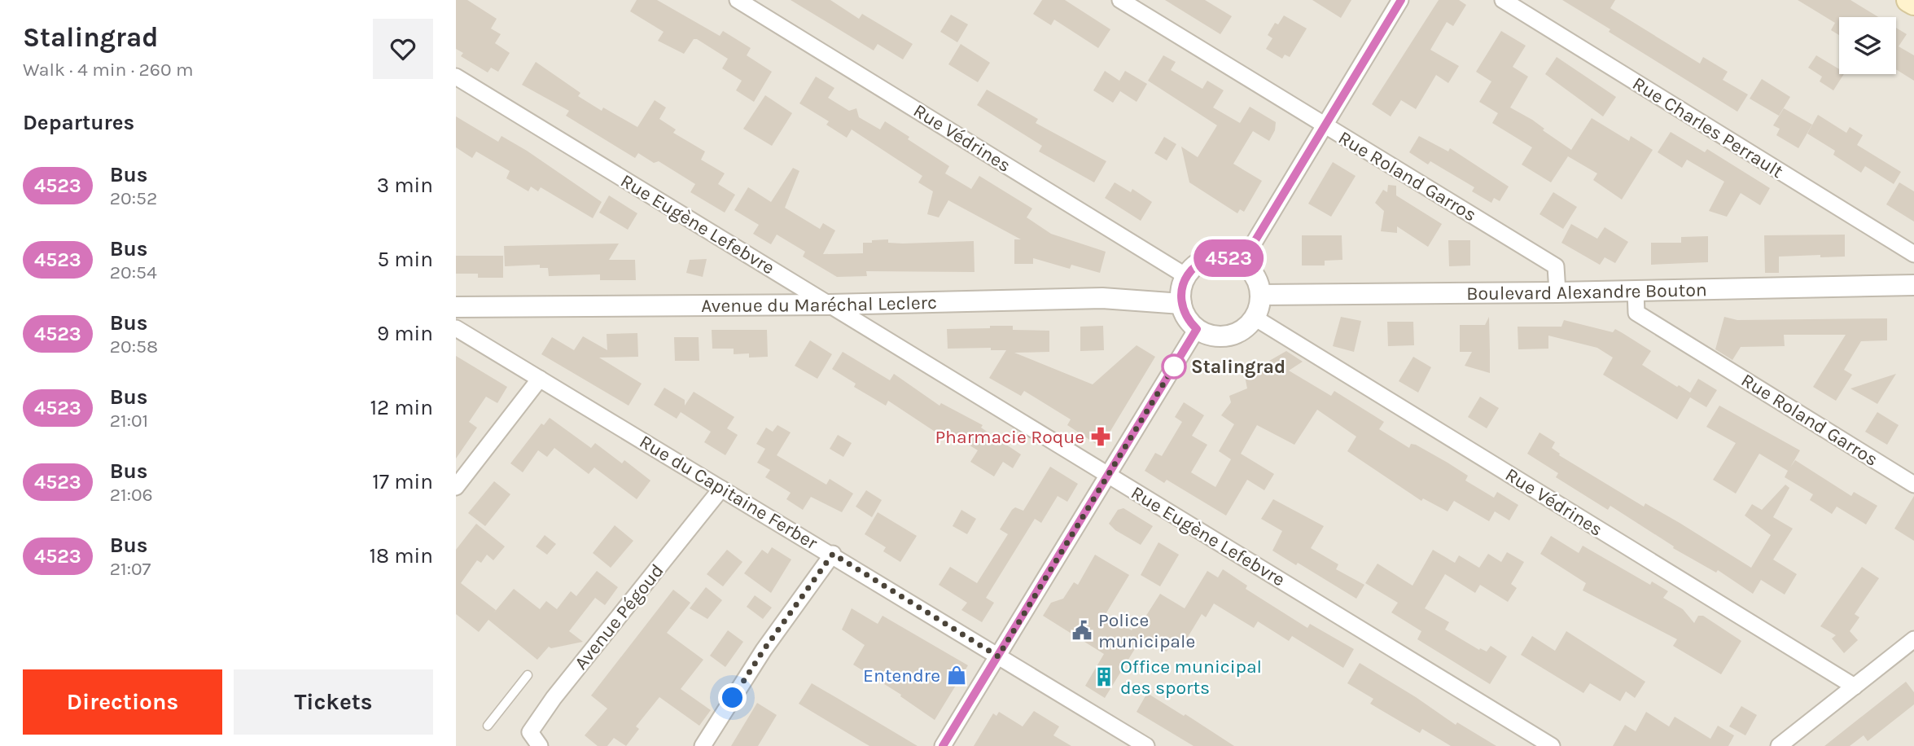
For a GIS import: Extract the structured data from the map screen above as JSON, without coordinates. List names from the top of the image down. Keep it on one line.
{"streets":{"street":["Rue Charles Perrault","Rue Védrines","Rue Roland Garros","Rue Eugène Lefebvre","Boulevard Alexandre Bouton","Avenue du Maréchal Leclerc","Rue du Capitaine Ferber","Avenue Pégoud"]},"crossings":[["Rue Védrines","Boulevard Alexandre Bouton"],["Rue Védrines","Avenue du Maréchal Leclerc"],["Rue Roland Garros","Boulevard Alexandre Bouton"],["Rue Eugène Lefebvre","Avenue du Maréchal Leclerc"],["Boulevard Alexandre Bouton","Avenue du Maréchal Leclerc"],["Rue du Capitaine Ferber","Avenue Pégoud"]],"places":{"other":["Stalingrad"],"pharmacy":["Pharmacie Roque"],"public building":["Police municipale"],"shop":["Entendre"],"building":["Office municipal des sports"]},"lines":["bus line 4523"],"page":{"heading":[["Stalingrad","Walk · 4 min · 260 m"],"Departures"],"on_map":"4523","list":[{"mark":"4523","name":"Bus","note":"20:52","value":"3 min"},{"mark":"4523","name":"Bus","note":"20:54","value":"5 min"},{"mark":"4523","name":"Bus","note":"20:58","value":"9 min"},{"mark":"4523","name":"Bus","note":"21:01","value":"12 min"},{"mark":"4523","name":"Bus","note":"21:06","value":"17 min"},{"mark":"4523","name":"Bus","note":"21:07","value":"18 min"}],"buttons":["Directions","Tickets"]}}
